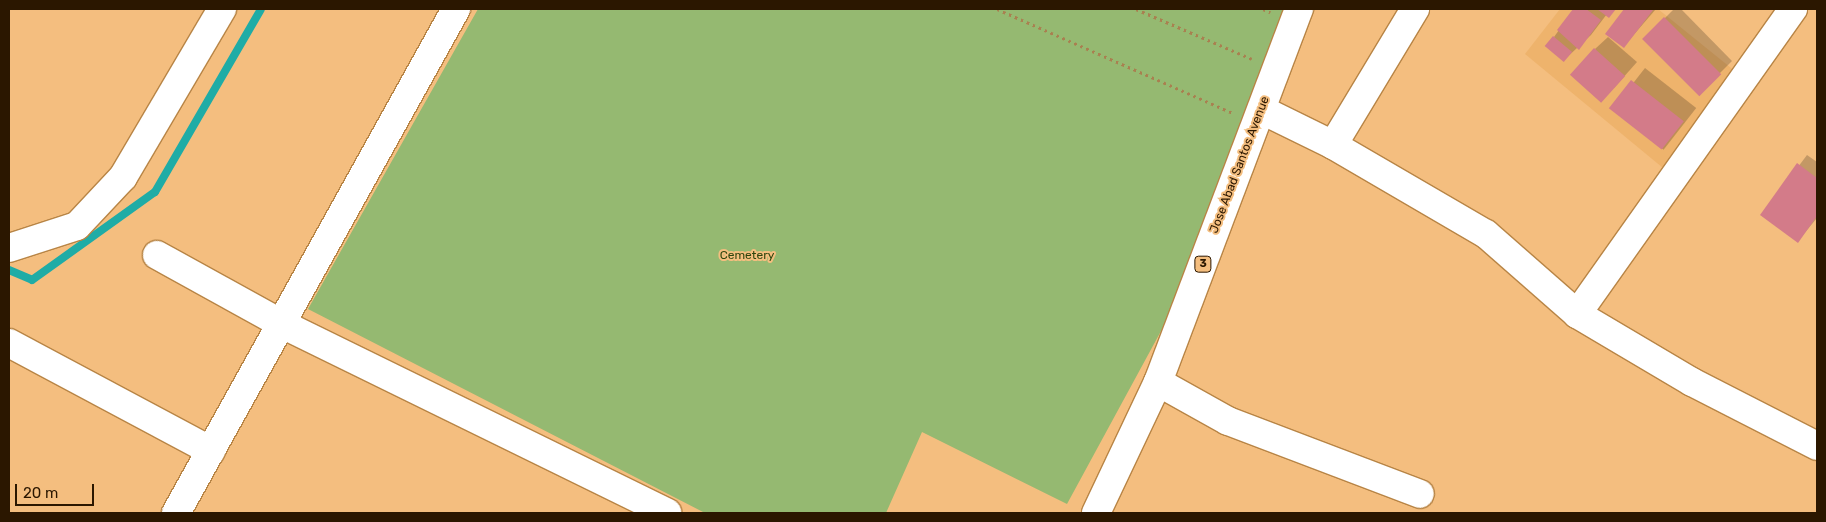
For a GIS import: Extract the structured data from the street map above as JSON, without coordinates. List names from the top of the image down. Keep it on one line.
{"streets":{"main road":["Jose Abad Santos Avenue","3"]},"parks":["Cemetery"],"scale_bar":"20 m"}
